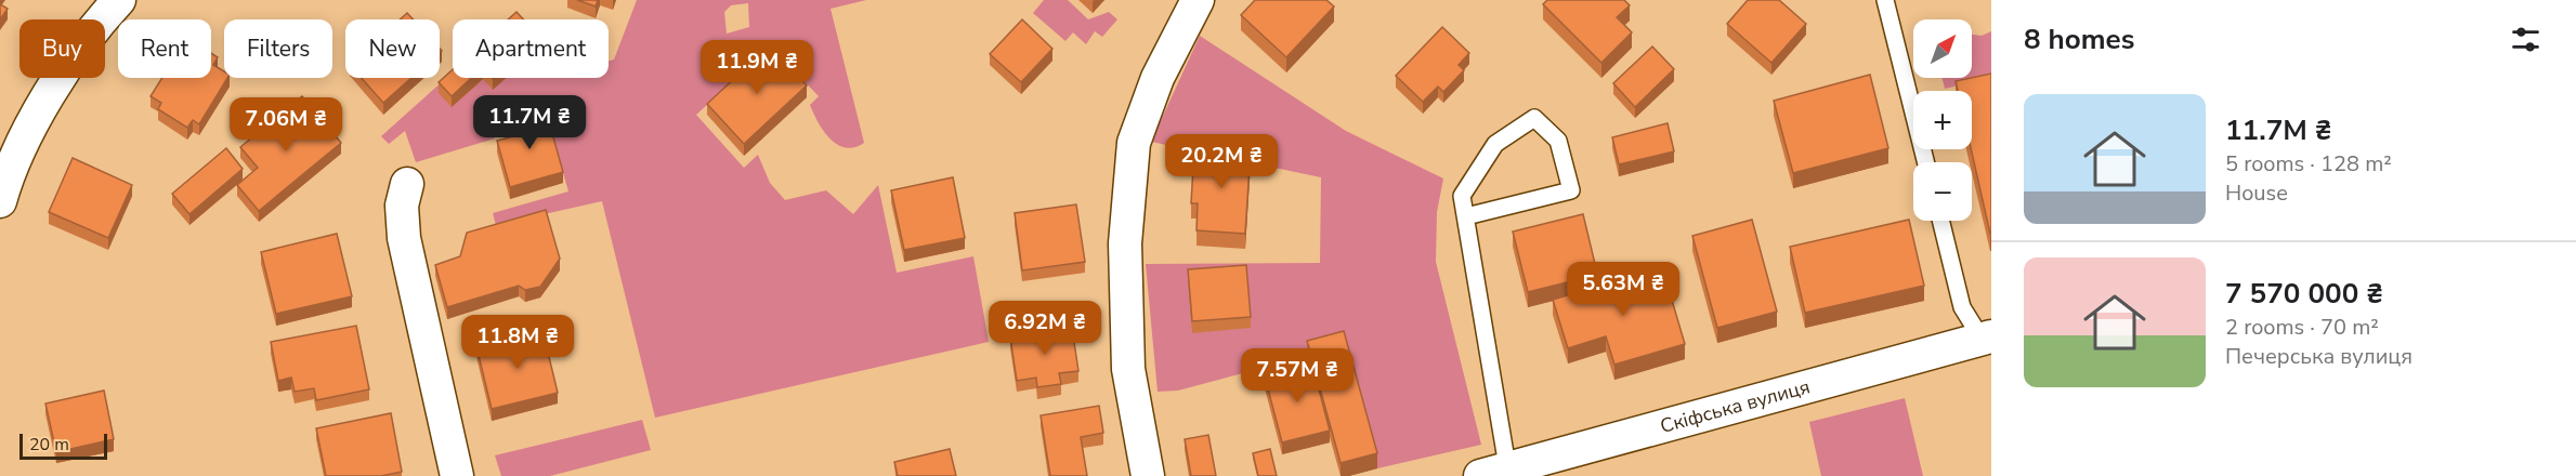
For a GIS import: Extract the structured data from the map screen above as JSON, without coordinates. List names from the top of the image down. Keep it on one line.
{"streets":{"street":["Скіфська вулиця"]},"scale_bar":"20 m","north":"top right","page":{"heading":"8 homes","map_buttons":["+","−"],"chip":["Buy","Rent","Filters","New","Apartment"],"price":["11.9M ₴","11.7M ₴","7.06M ₴","20.2M ₴","5.63M ₴","6.92M ₴","11.8M ₴","7.57M ₴"],"list":[{"name":"11.7M ₴","note":"5 rooms · 128 m² · House"},{"name":"7 570 000 ₴","note":"2 rooms · 70 m² · Печерська вулиця"}],"scale":"20 m"}}
